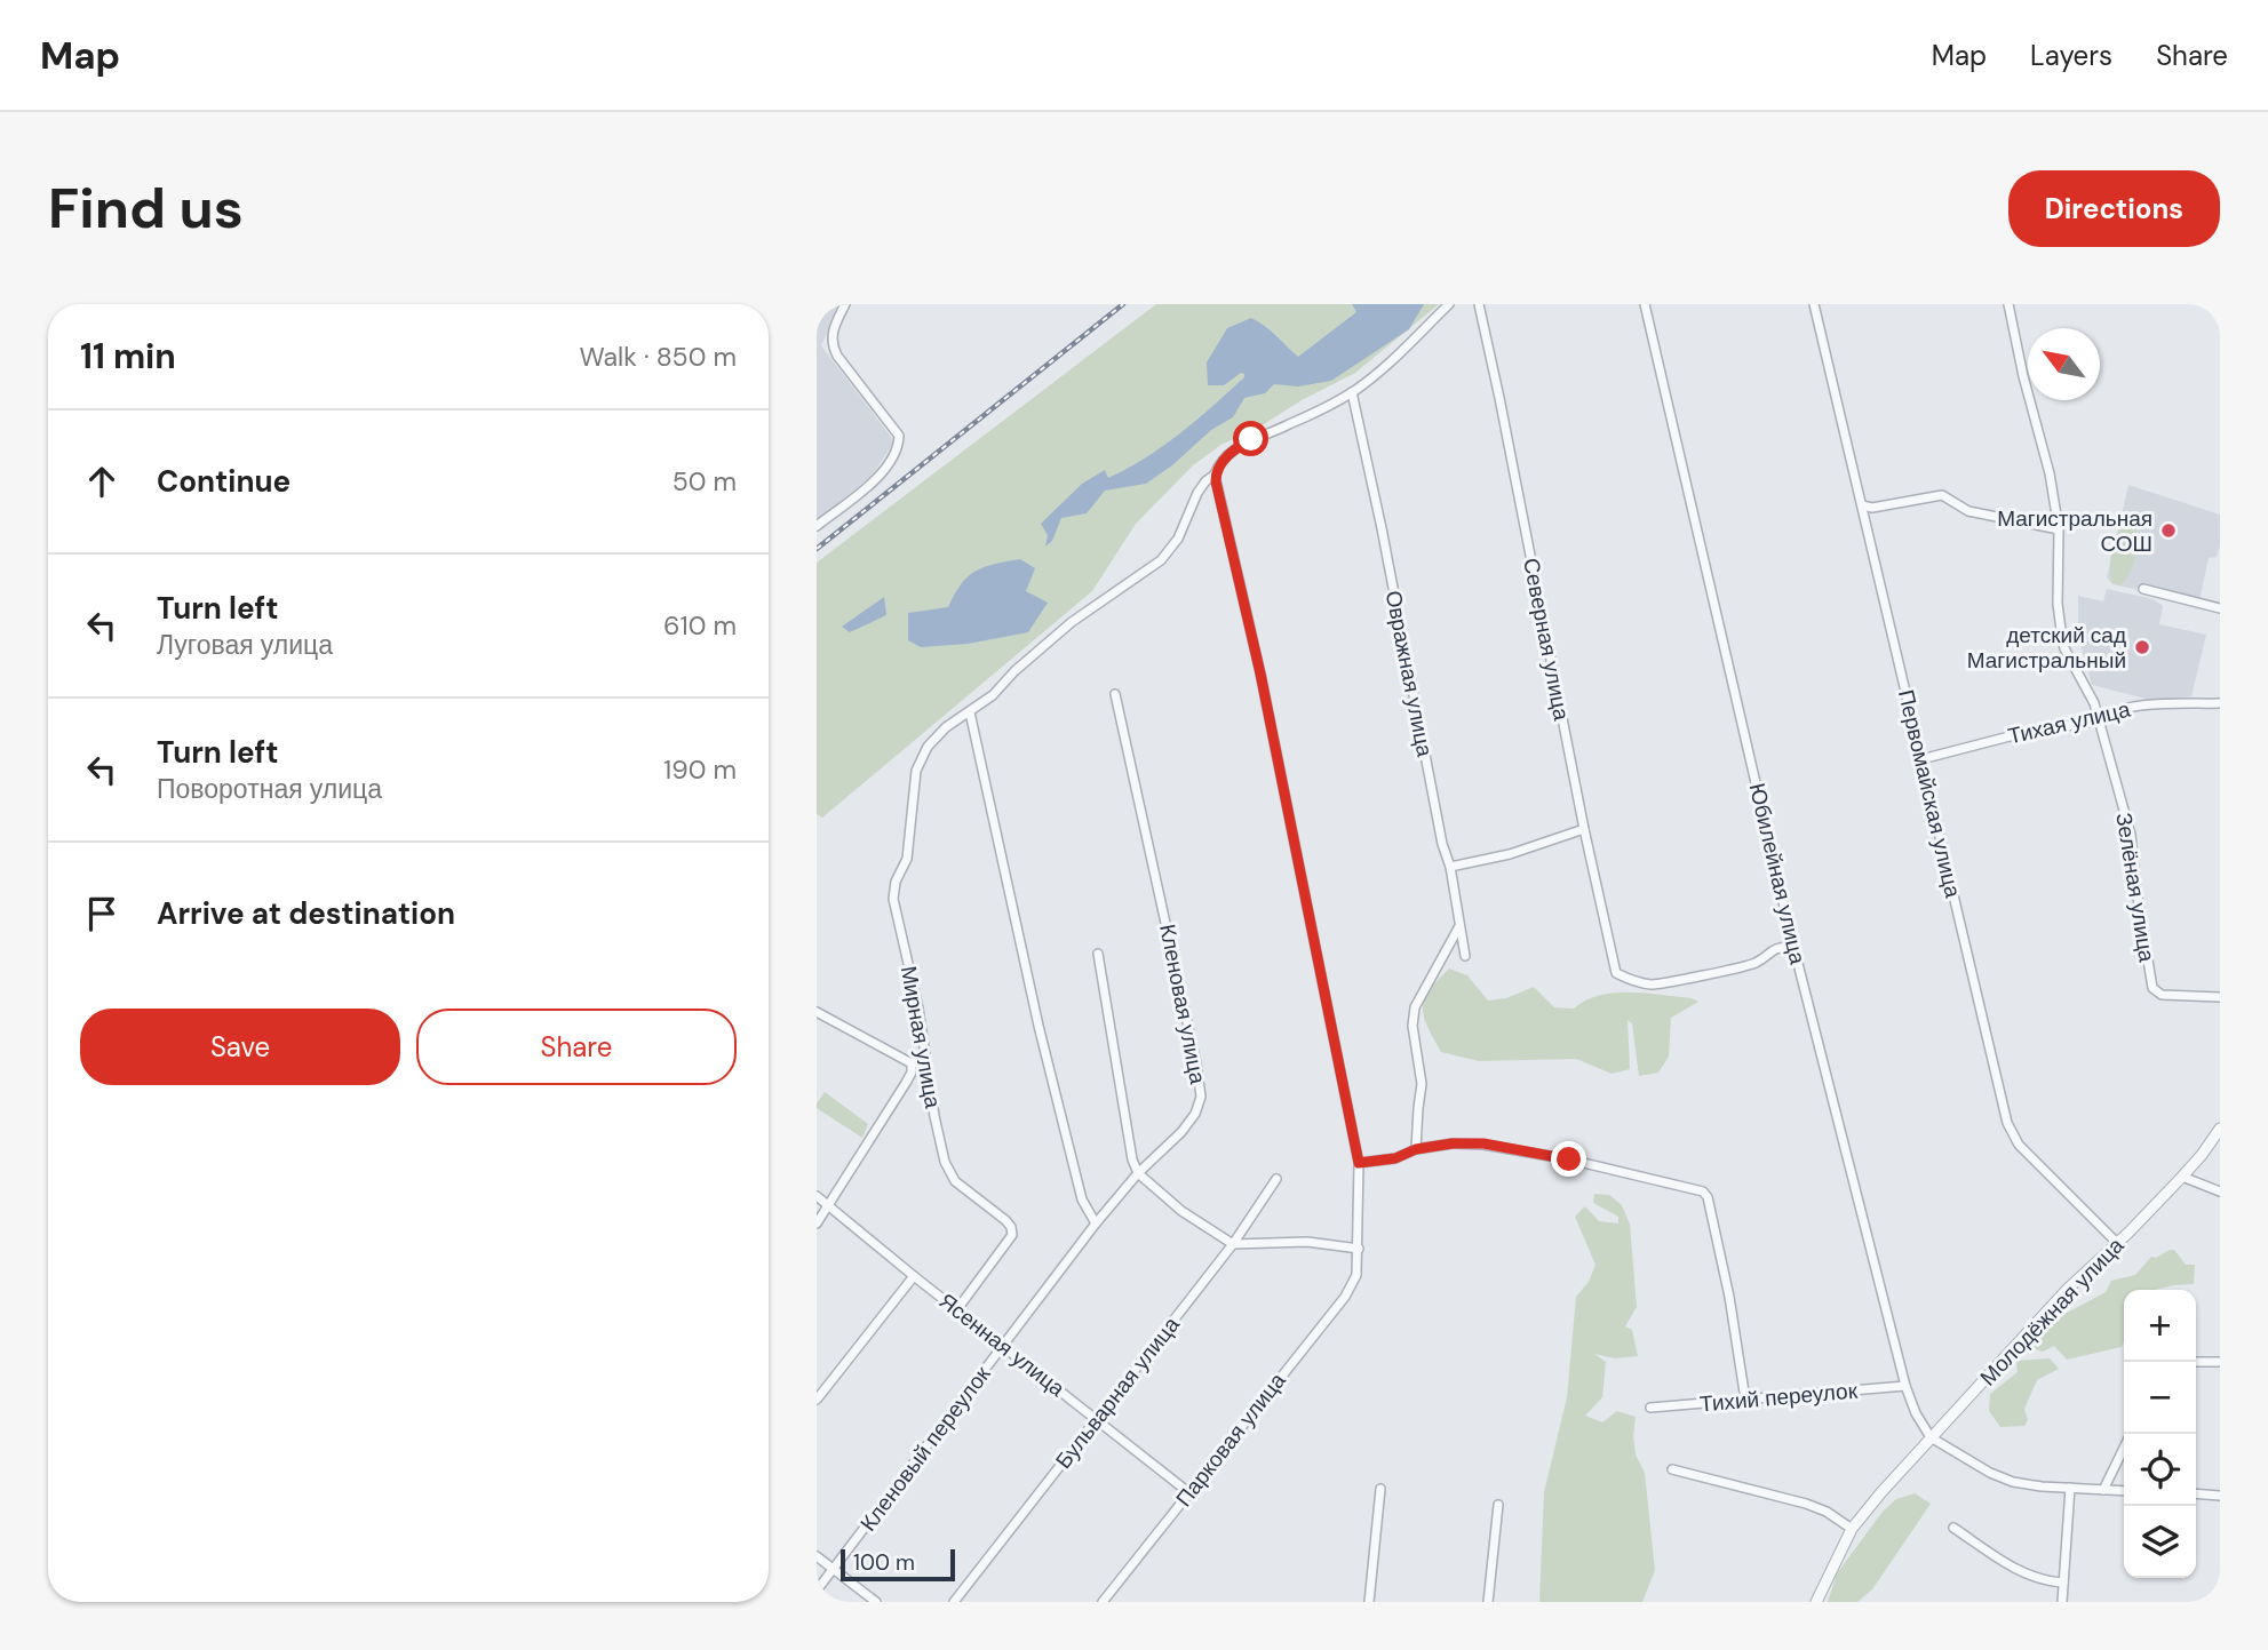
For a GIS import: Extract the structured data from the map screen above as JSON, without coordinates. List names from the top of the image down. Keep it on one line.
{"streets":{"street":["Северная улица","Овражная улица","Тихая улица","Первомайская улица","Юбилейная улица","Зелёная улица","Кленовая улица","Мирная улица","Молодёжная улица","Ясенная улица","Бульварная улица","Тихий переулок","Парковая улица","Кленовый переулок"]},"crossings":[["Северная улица","Юбилейная улица"],["Тихая улица","Первомайская улица"],["Тихая улица","Зелёная улица"],["Первомайская улица","Молодёжная улица"],["Юбилейная улица","Молодёжная улица"],["Юбилейная улица","Тихий переулок"],["Кленовая улица","Ясенная улица"],["Кленовая улица","Кленовый переулок"],["Мирная улица","Ясенная улица"],["Ясенная улица","Бульварная улица"],["Ясенная улица","Парковая улица"],["Ясенная улица","Кленовый переулок"]],"places":["Магистральная СОШ","детский сад Магистральный"],"scale_bar":"100 m","north":"top left","page":{"header":"Map","nav":["Map","Layers","Share"],"buttons":["Directions",["Save","Share"]],"title":"Find us","heading":["11 min","Walk · 850 m"],"list":[["Continue","50 m"],["Turn left","Луговая улица","610 m"],["Turn left","Поворотная улица","190 m"],"Arrive at destination"],"map_buttons":["+","−"],"scale":"100 m"}}
